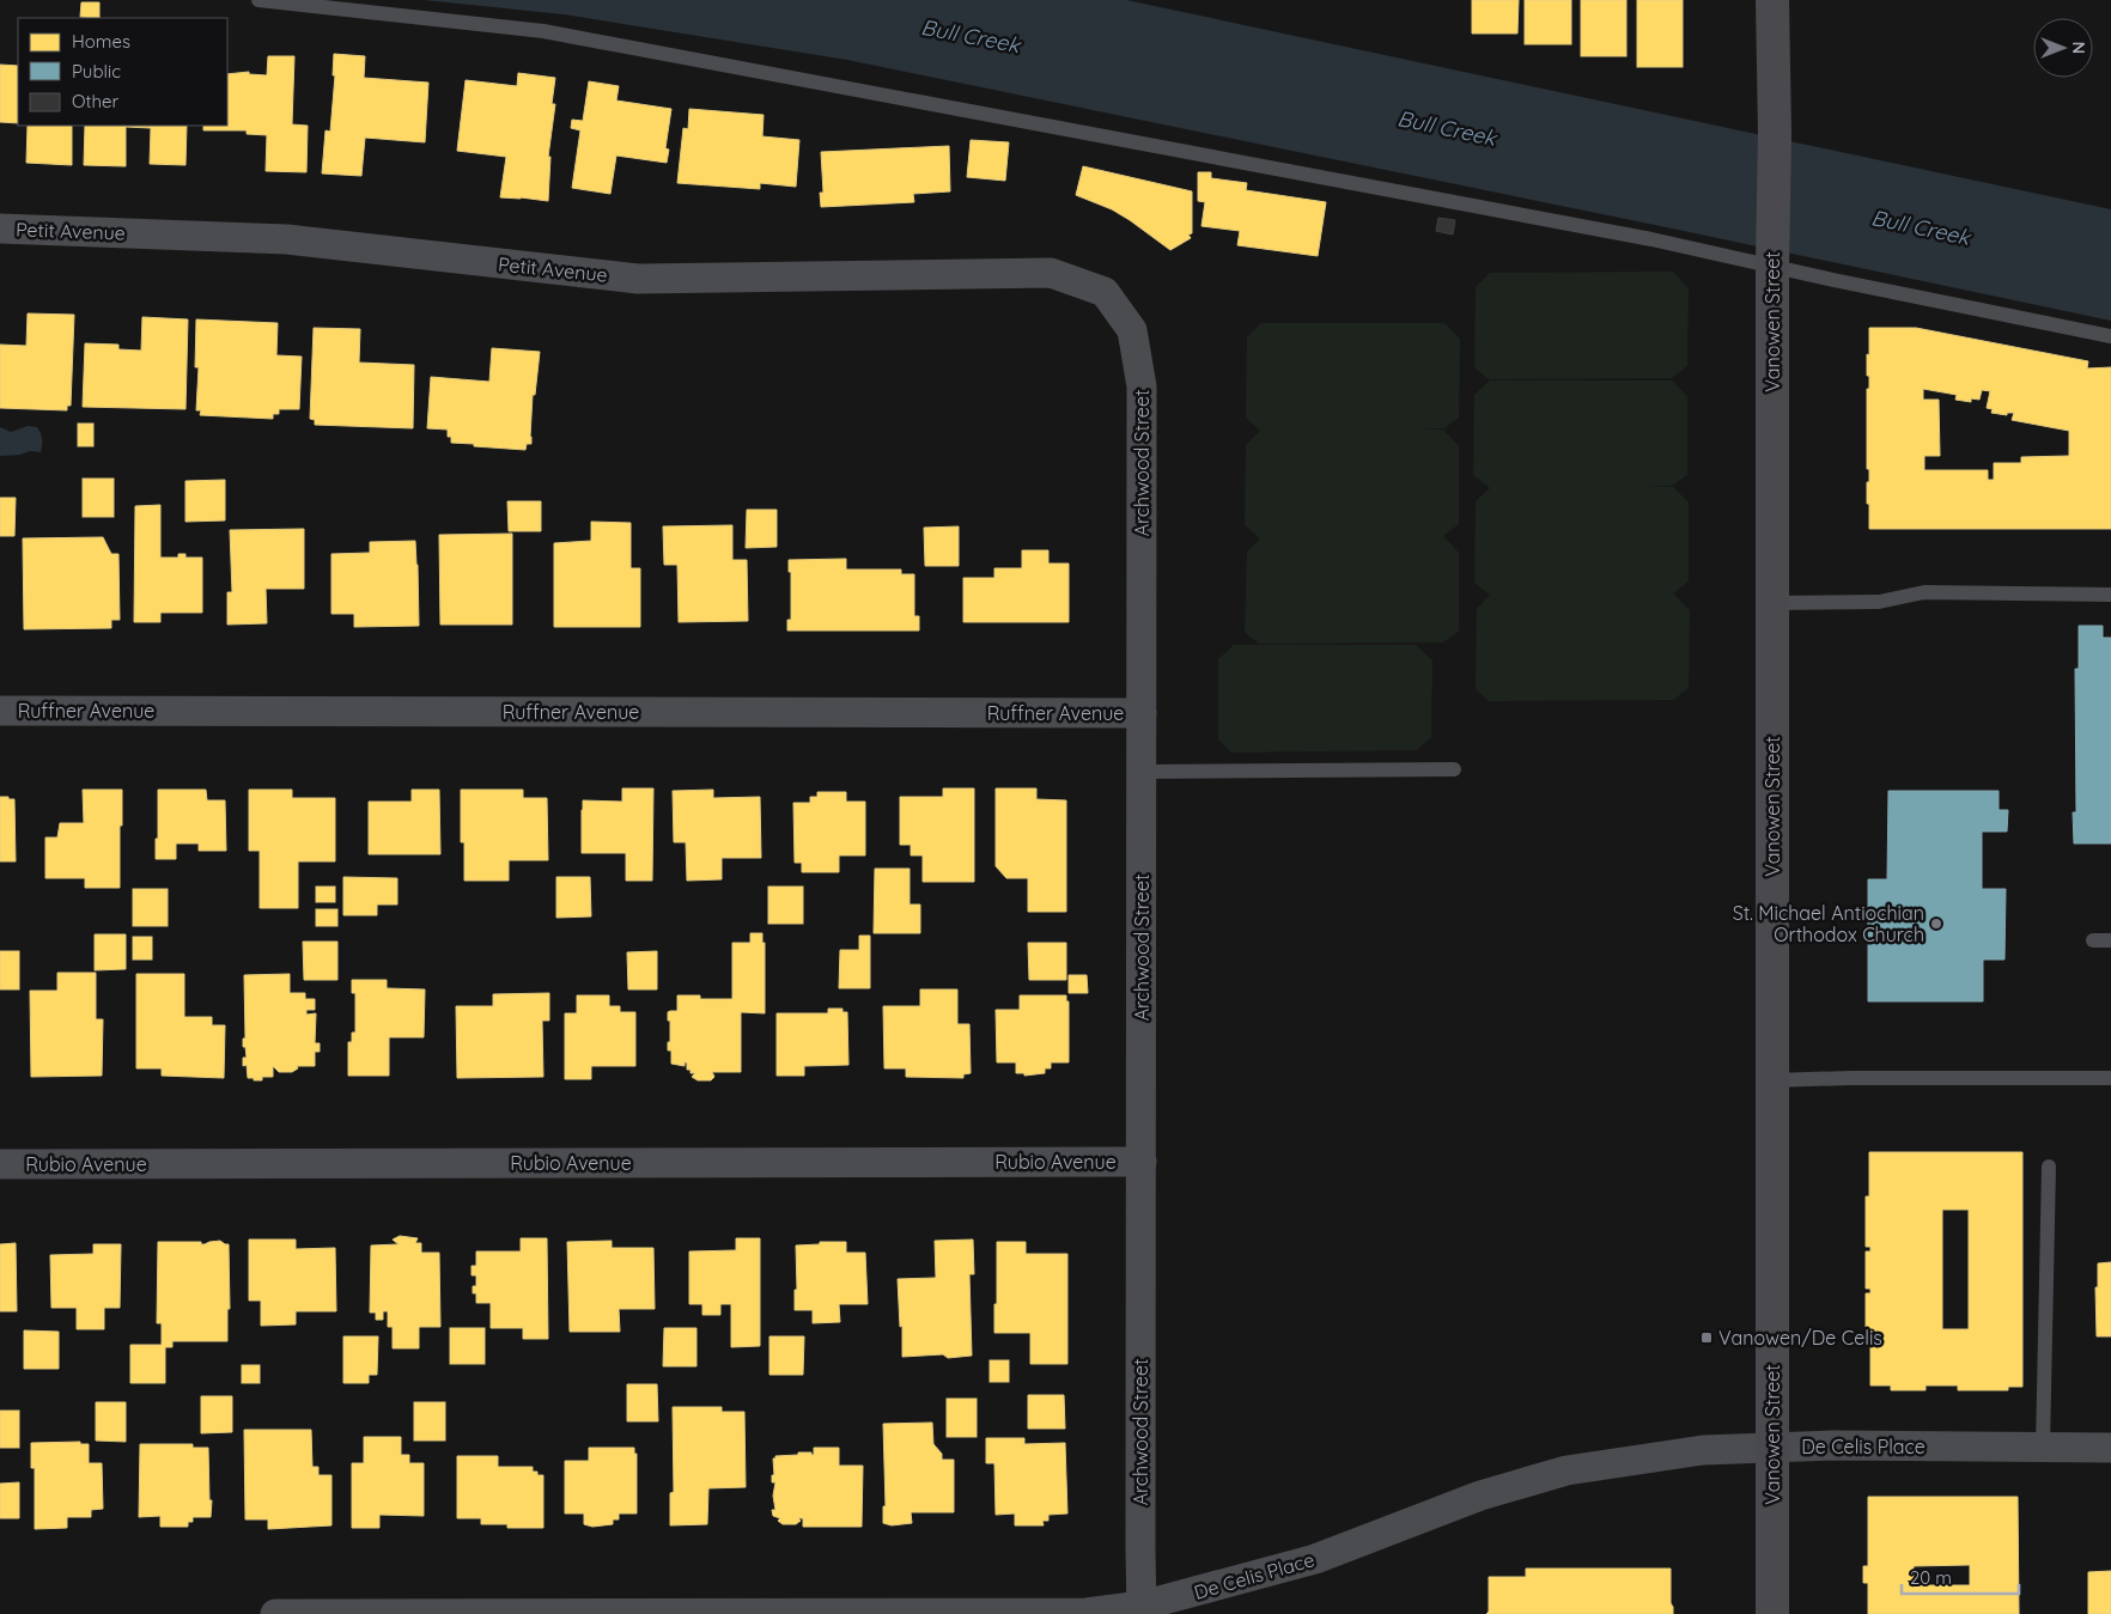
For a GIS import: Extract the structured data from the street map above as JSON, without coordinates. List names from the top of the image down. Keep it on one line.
{"streets":{"main road":["Vanowen Street"],"street":["Petit Avenue","Archwood Street","Ruffner Avenue","Rubio Avenue","De Celis Place"]},"crossings":[["Petit Avenue","Archwood Street"],["Vanowen Street","De Celis Place"],["Archwood Street","Ruffner Avenue"],["Archwood Street","Rubio Avenue"],["Archwood Street","De Celis Place"]],"water":["Bull Creek"],"places":{"other":["St. Michael Antiochian Orthodox Church"],"transit":["Vanowen/De Celis"]},"legend":["Homes","Public","Other"],"scale_bar":"20 m","north":"right"}
